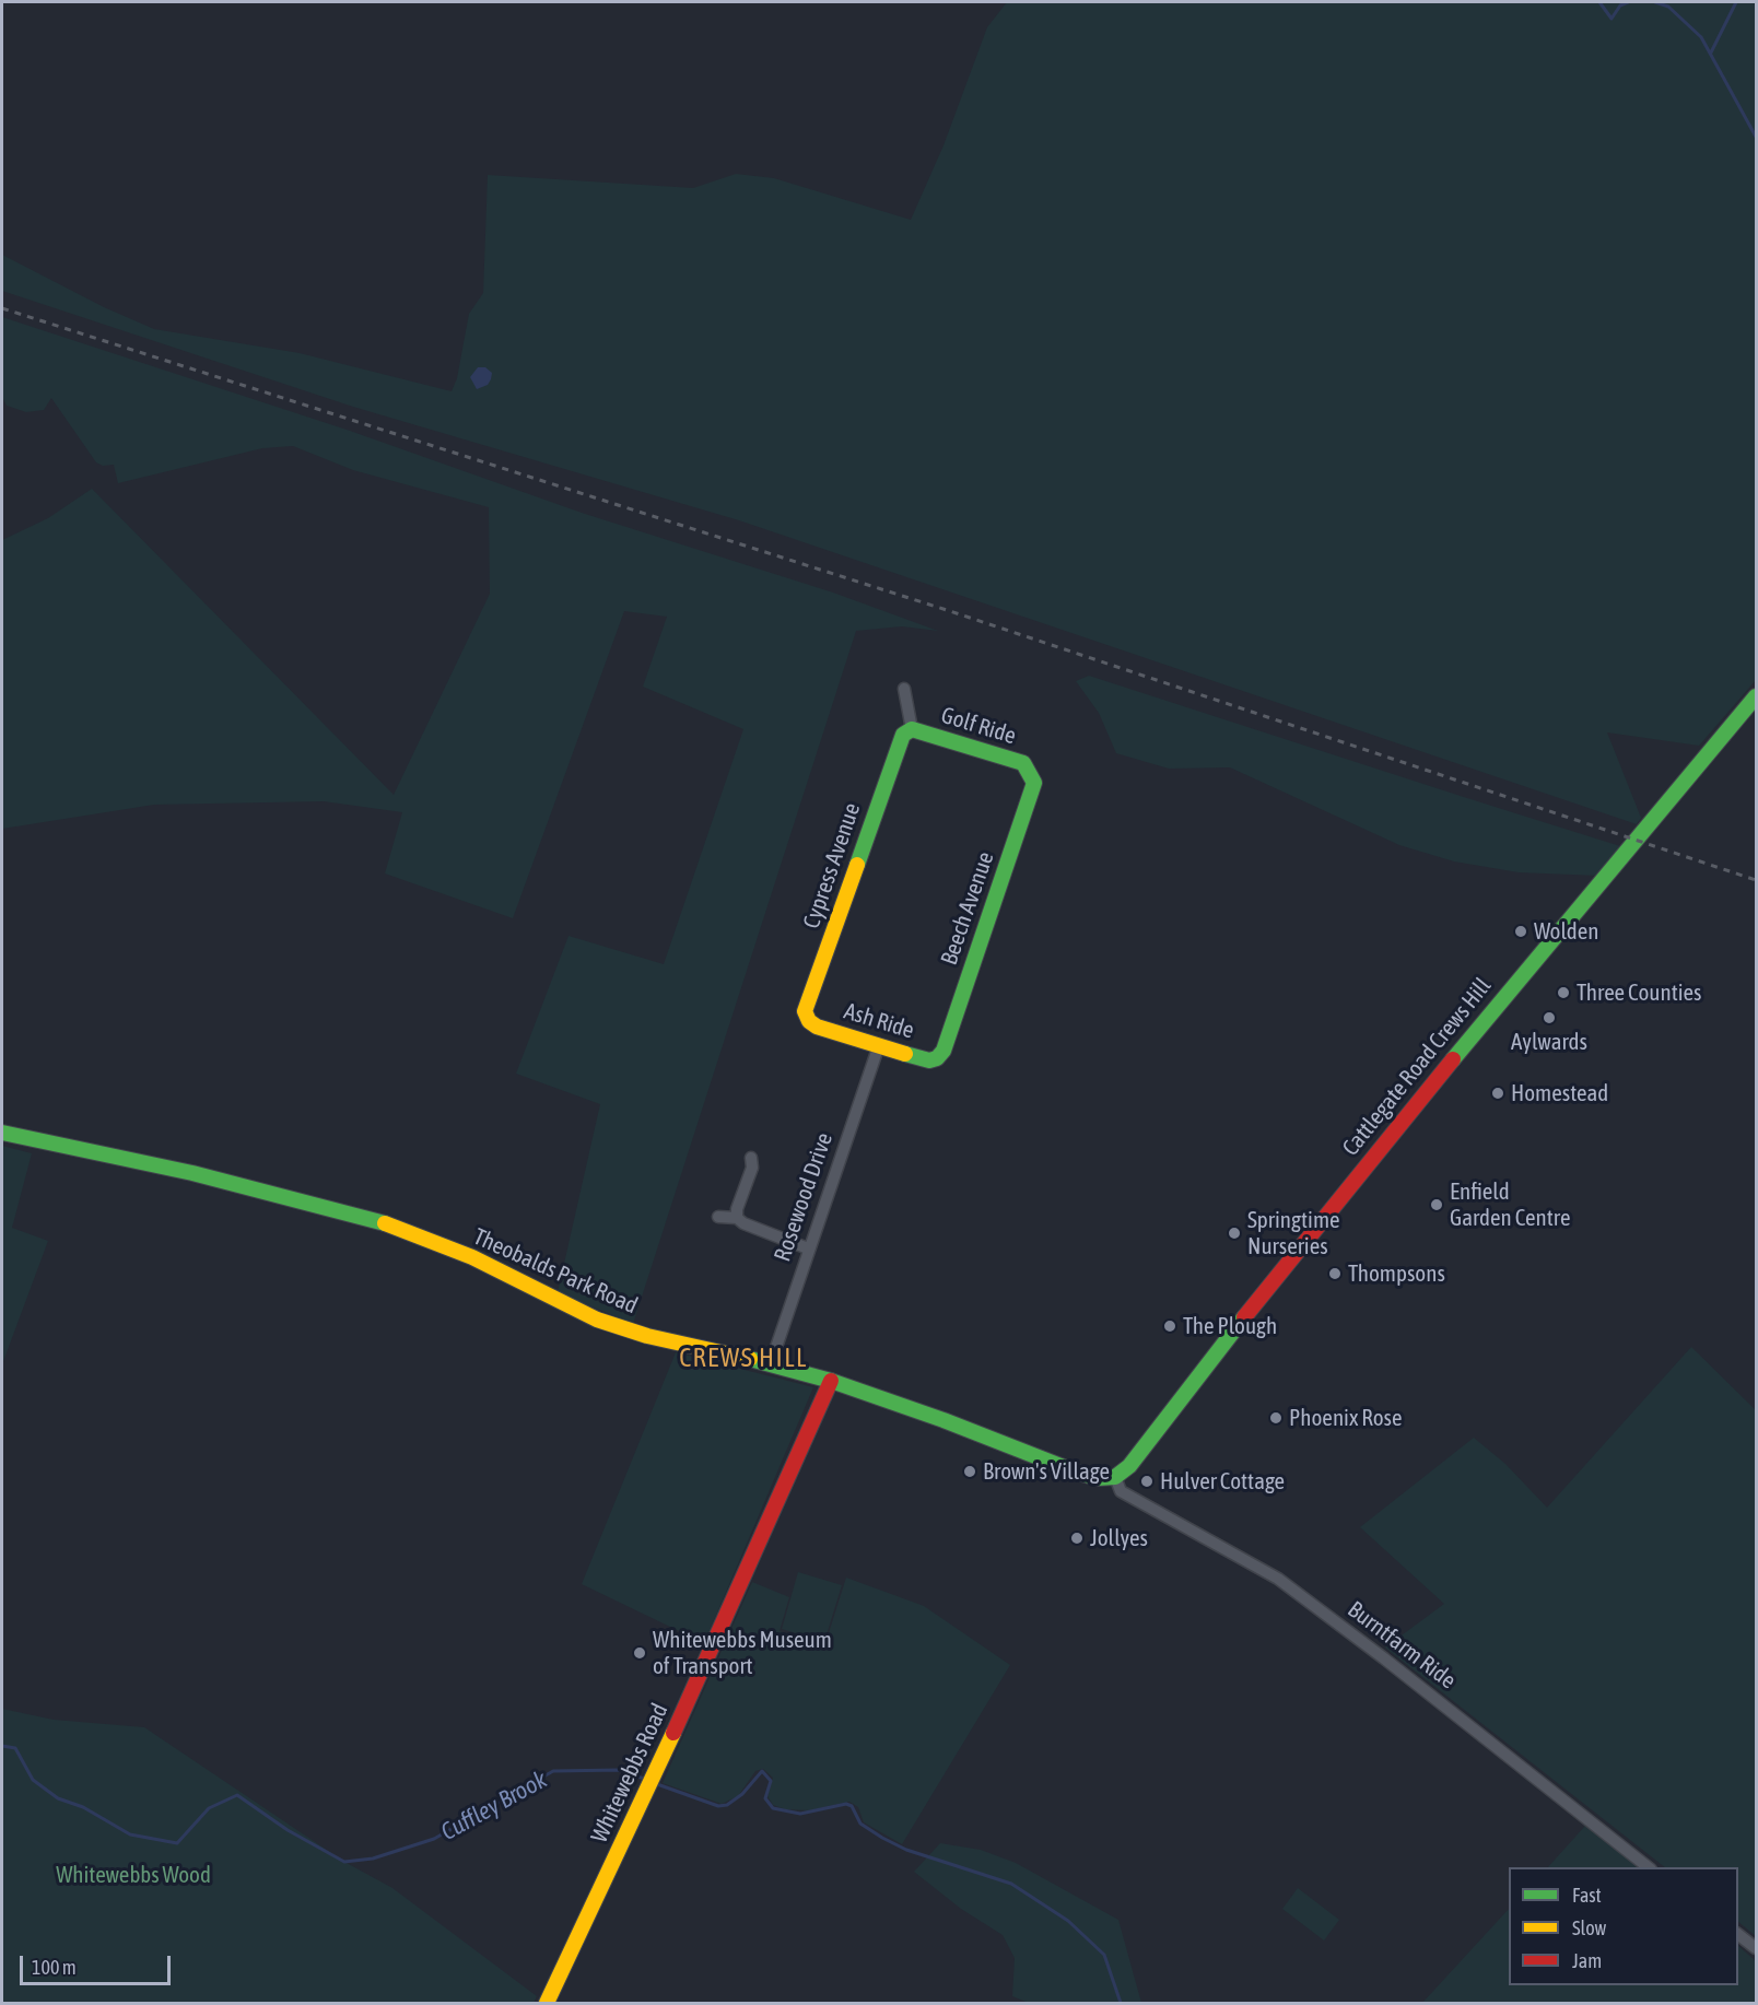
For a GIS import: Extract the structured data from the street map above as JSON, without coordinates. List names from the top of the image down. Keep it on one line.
{"streets":{"street":["Golf Ride","Cypress Avenue","Beech Avenue","Ash Ride","Cattlegate Road Crews Hill","Rosewood Drive","Theobalds Park Road","Burntfarm Ride","Whitewebbs Road"]},"crossings":[["Golf Ride","Cypress Avenue"],["Golf Ride","Beech Avenue"],["Cypress Avenue","Ash Ride"],["Beech Avenue","Ash Ride"],["Ash Ride","Rosewood Drive"],["Cattlegate Road Crews Hill","Theobalds Park Road"],["Cattlegate Road Crews Hill","Burntfarm Ride"],["Rosewood Drive","Theobalds Park Road"],["Theobalds Park Road","Burntfarm Ride"],["Theobalds Park Road","Whitewebbs Road"]],"districts":["CREWS HILL"],"water":["Cuffley Brook"],"parks":["Whitewebbs Wood"],"places":["Wolden","Three Counties","Aylwards","Homestead","Enfield Garden Centre","Springtime Nurseries","Thompsons","The Plough","Phoenix Rose","Brown's Village","Hulver Cottage","Jollyes","Whitewebbs Museum of Transport"],"legend":["Fast","Slow","Jam"],"scale_bar":"100 m"}
